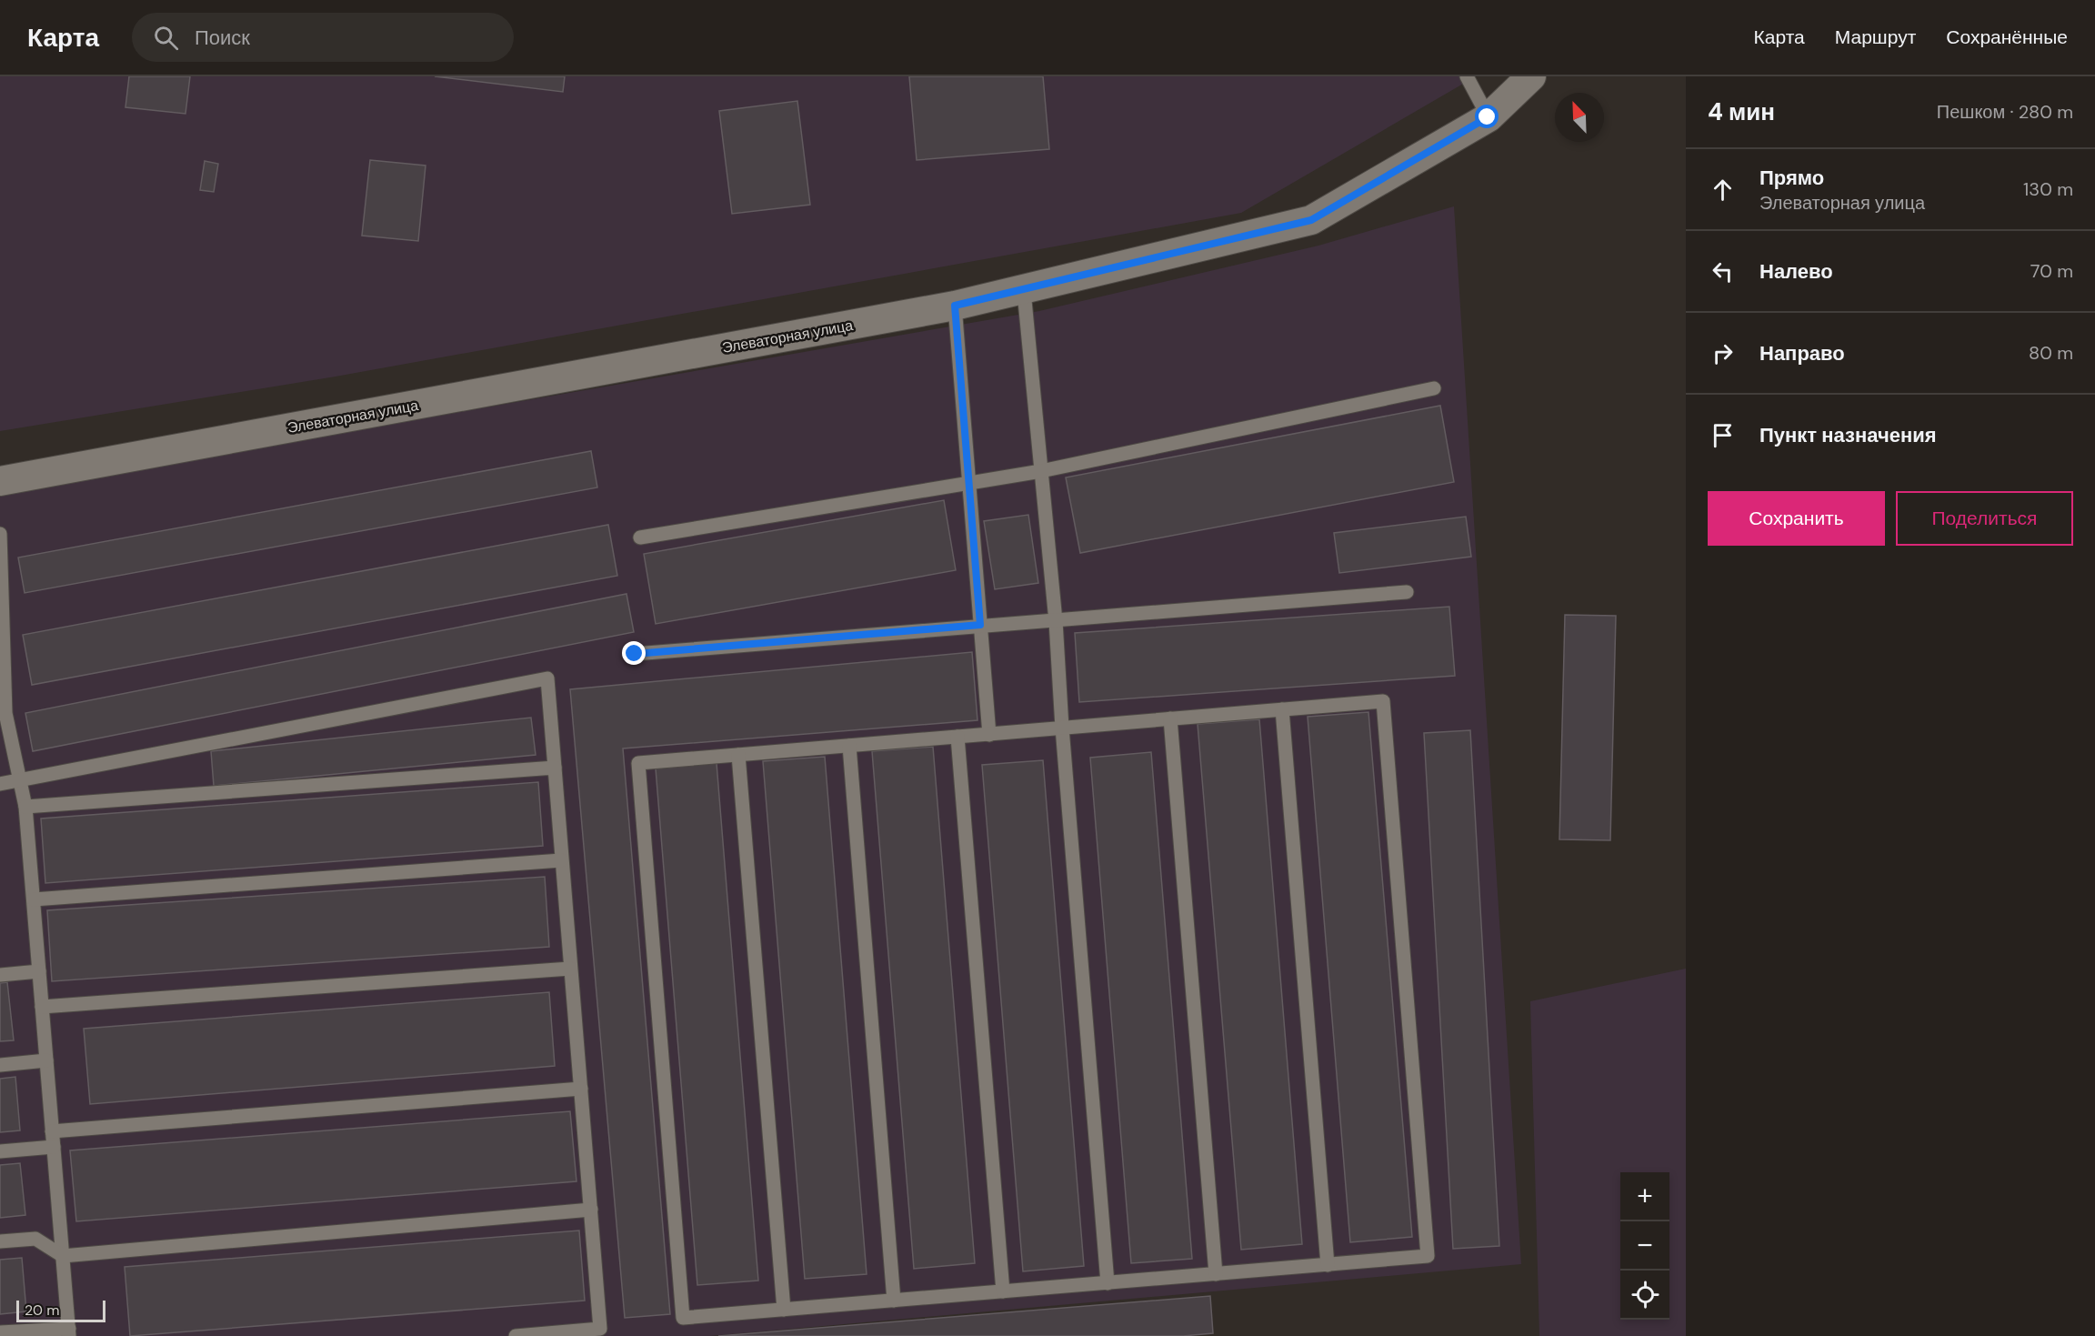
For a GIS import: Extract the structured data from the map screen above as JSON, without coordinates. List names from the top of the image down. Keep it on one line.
{"streets":{"street":["Элеваторная улица"]},"scale_bar":"20 m","north":"top left","page":{"header":"Карта","search":"Поиск","nav":["Карта","Маршрут","Сохранённые"],"heading":["4 мин","Пешком · 280 m"],"list":[["Прямо","Элеваторная улица","130 m"],["Налево","70 m"],["Направо","80 m"],"Пункт назначения"],"buttons":["Сохранить","Поделиться"],"map_buttons":["+","−"],"scale":"20 m"}}
